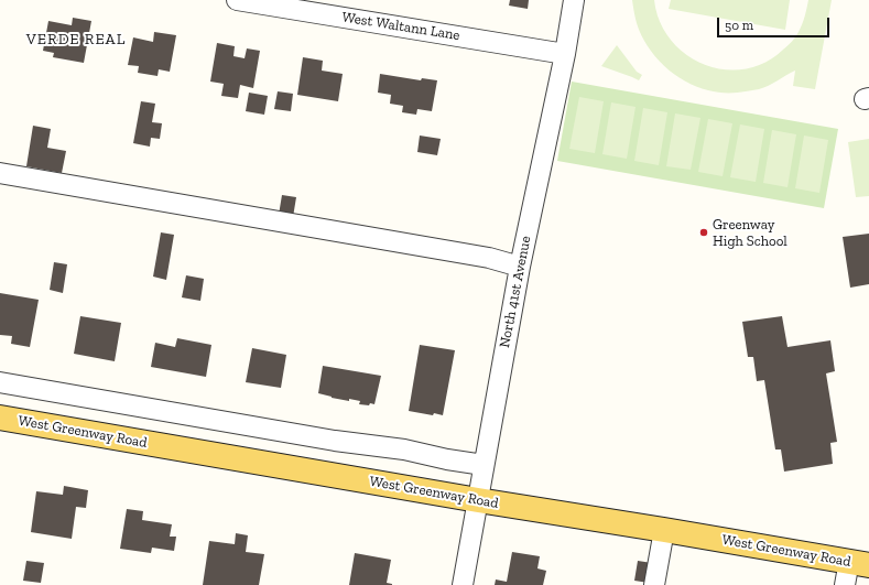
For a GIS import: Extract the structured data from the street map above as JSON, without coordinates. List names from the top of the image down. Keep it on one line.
{"streets":{"main road":["West Greenway Road"],"street":["West Waltann Lane","North 41st Avenue"]},"crossings":[["West Waltann Lane","North 41st Avenue"],["North 41st Avenue","West Greenway Road"]],"districts":["VERDE REAL"],"places":["Greenway High School"],"scale_bar":"50 m"}
